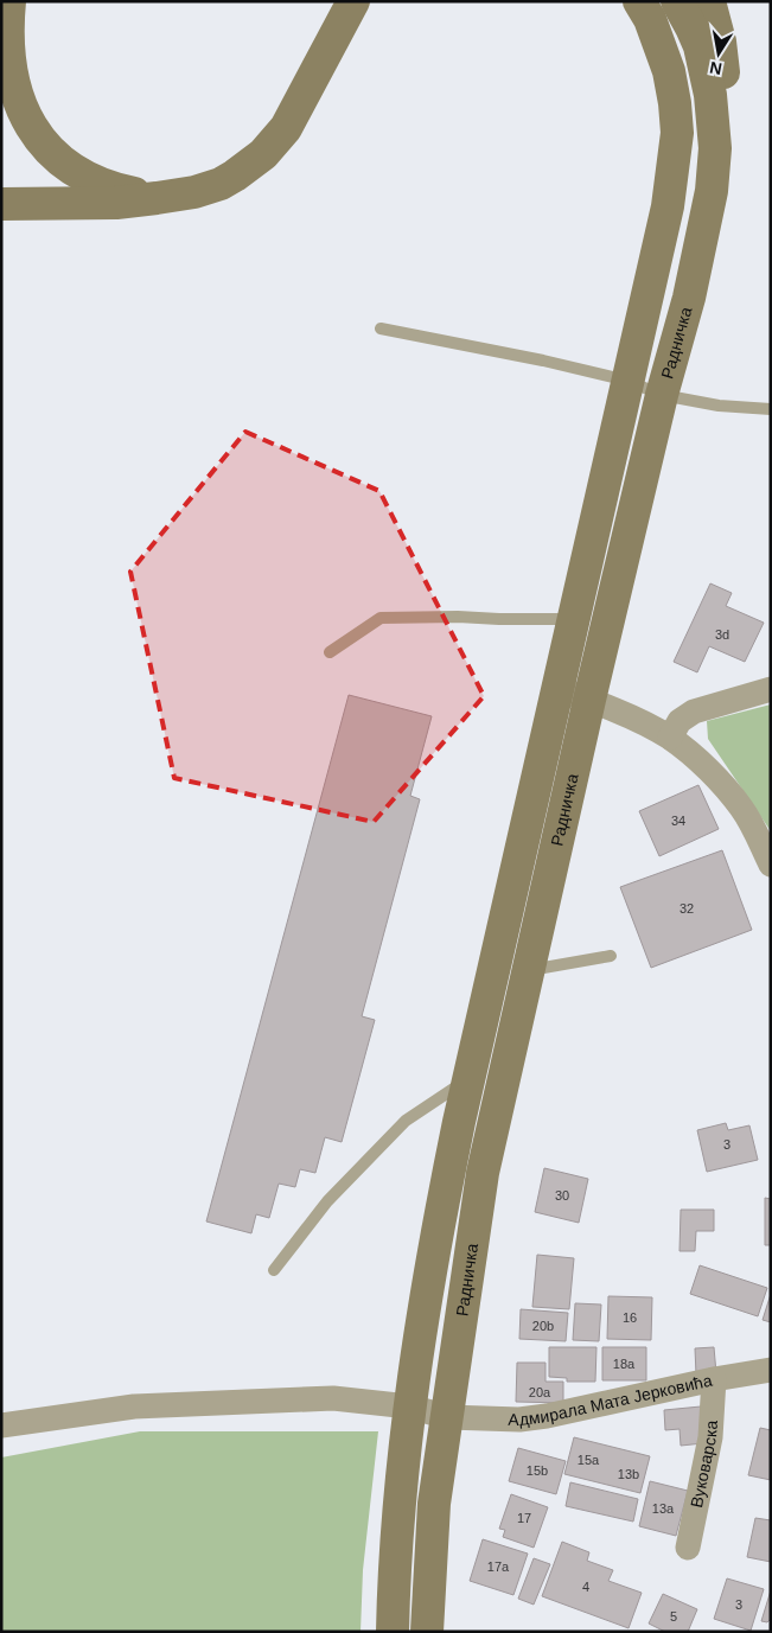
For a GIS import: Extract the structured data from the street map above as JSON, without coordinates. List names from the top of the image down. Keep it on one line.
{"streets":{"main road":["Радничка"],"street":["Адмирала Мата Јерковића","Вуковарска"]},"crossings":[["Радничка","Адмирала Мата Јерковића"],["Адмирала Мата Јерковића","Вуковарска"]],"house_numbers":["3d","34","32","3","30","16","20b","18a","20a","15a","15b","13b","13a","17","17a","4","3","5"],"north":"bottom"}
